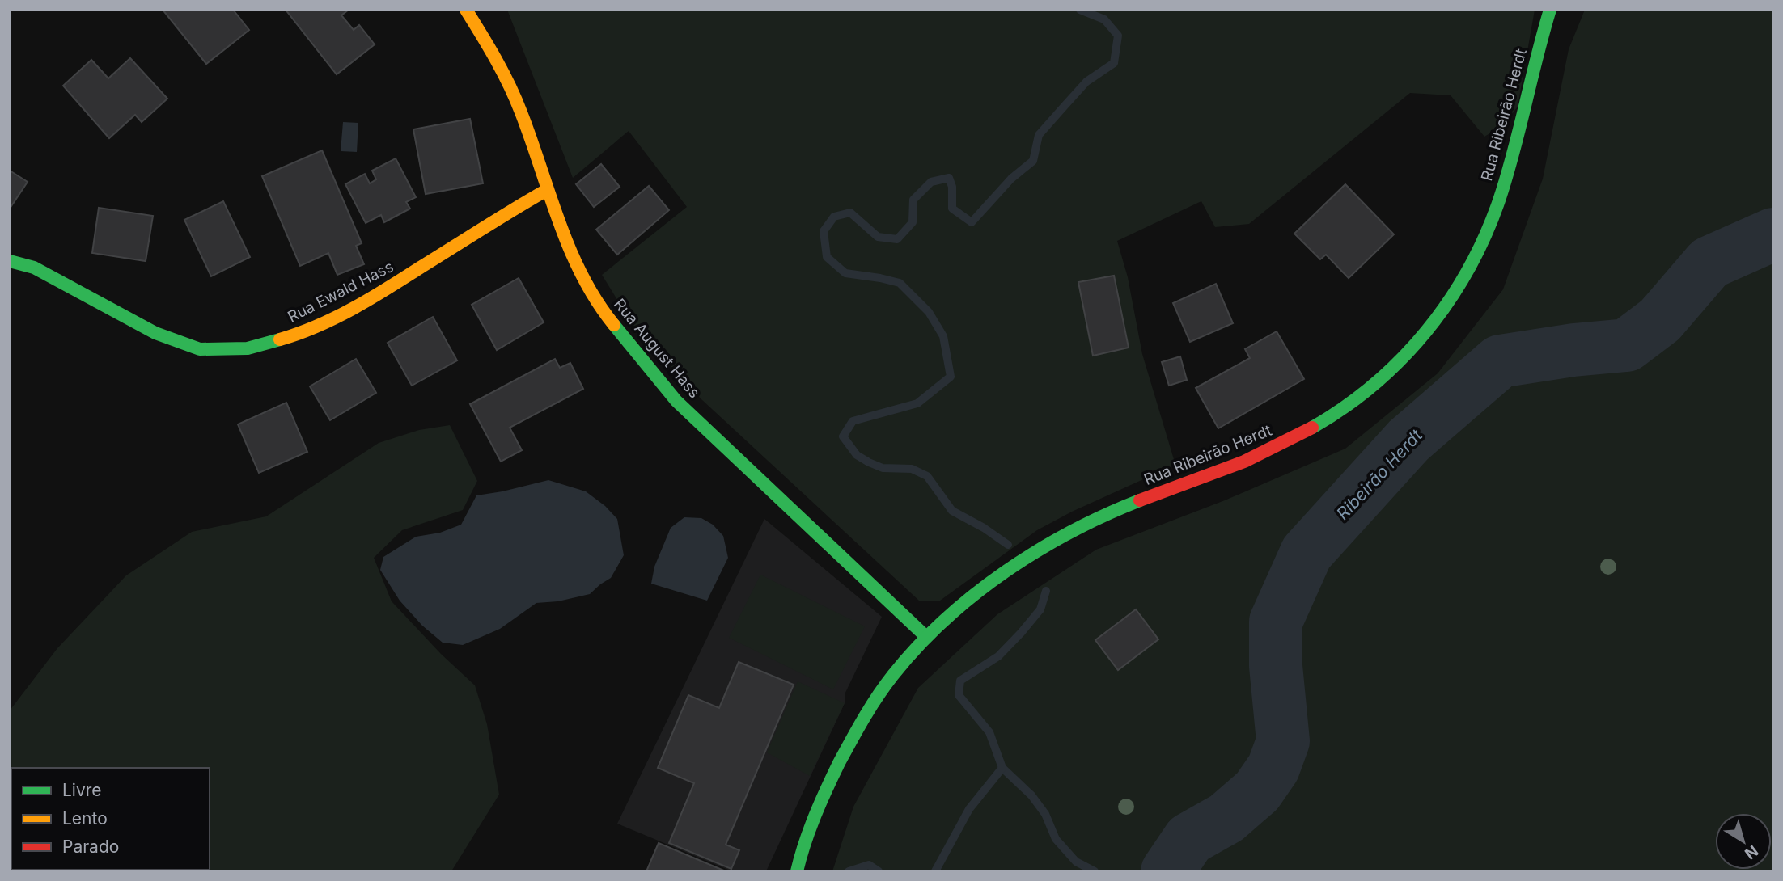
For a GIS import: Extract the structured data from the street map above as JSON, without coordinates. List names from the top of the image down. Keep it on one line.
{"streets":{"street":["Rua Ribeirão Herdt","Rua Ewald Hass","Rua August Hass"]},"crossings":[["Rua Ribeirão Herdt","Rua August Hass"],["Rua Ewald Hass","Rua August Hass"]],"water":["Ribeirão Herdt"],"legend":["Livre","Lento","Parado"],"north":"bottom right"}
